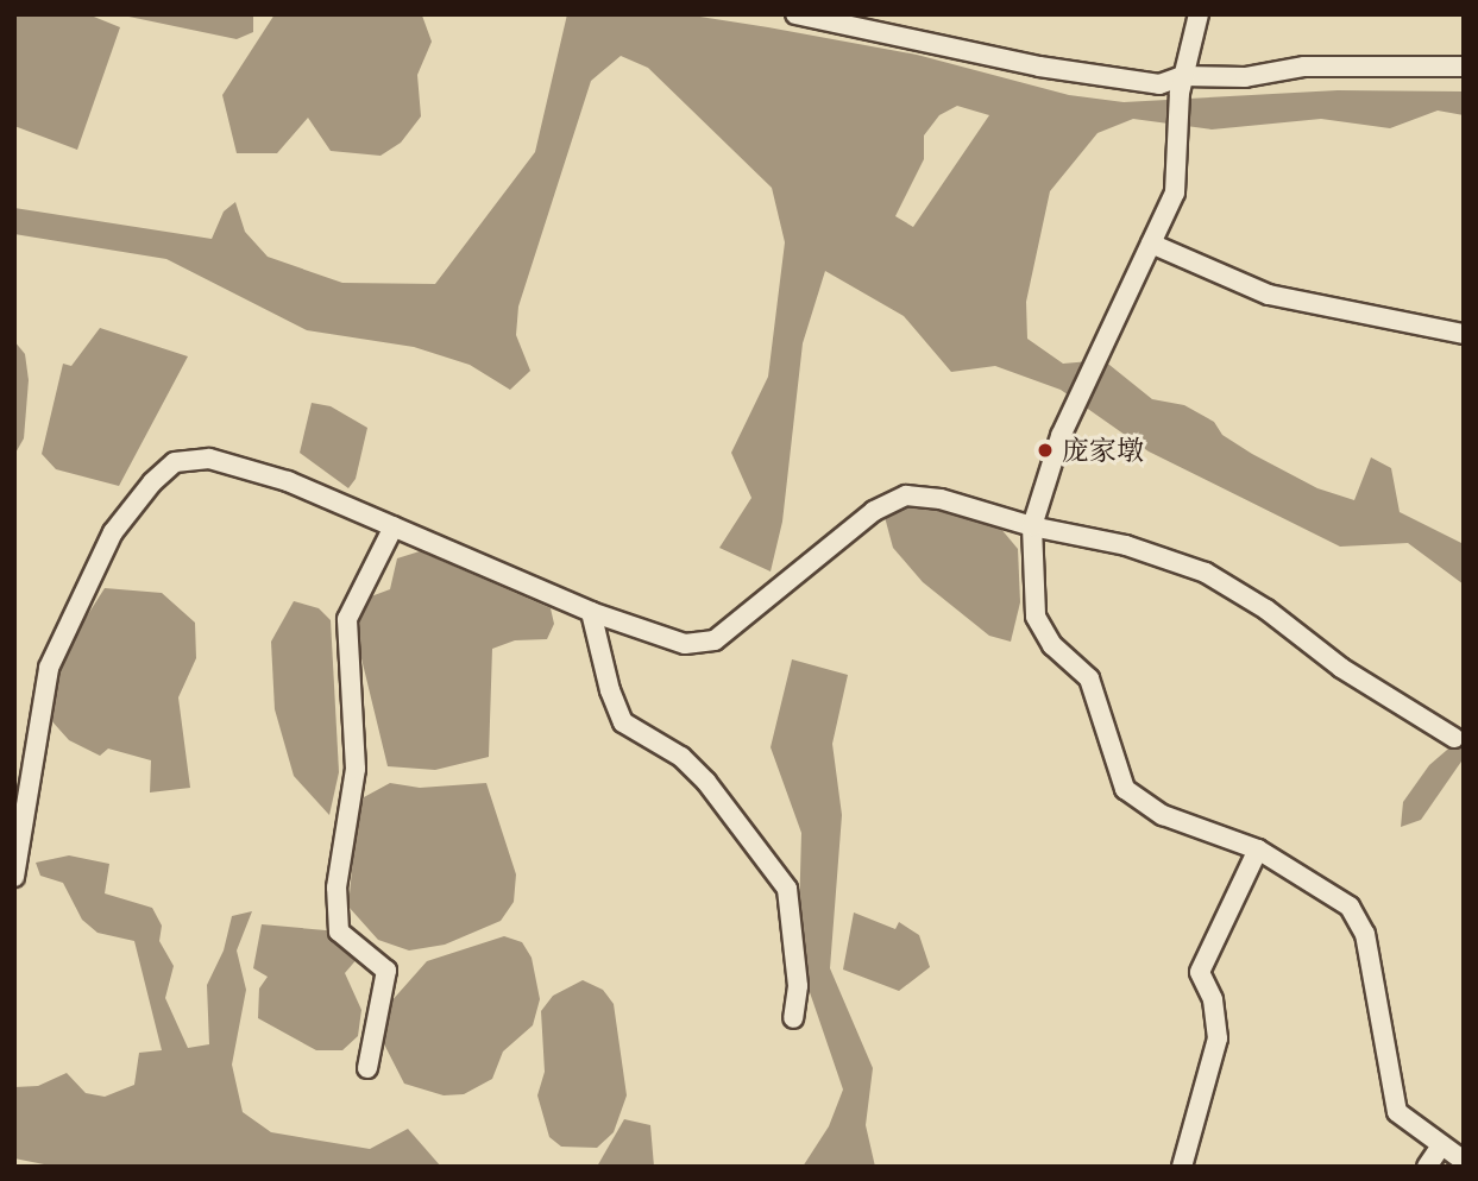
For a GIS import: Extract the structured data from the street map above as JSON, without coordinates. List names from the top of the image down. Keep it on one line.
{"places":["庞家墩"]}
